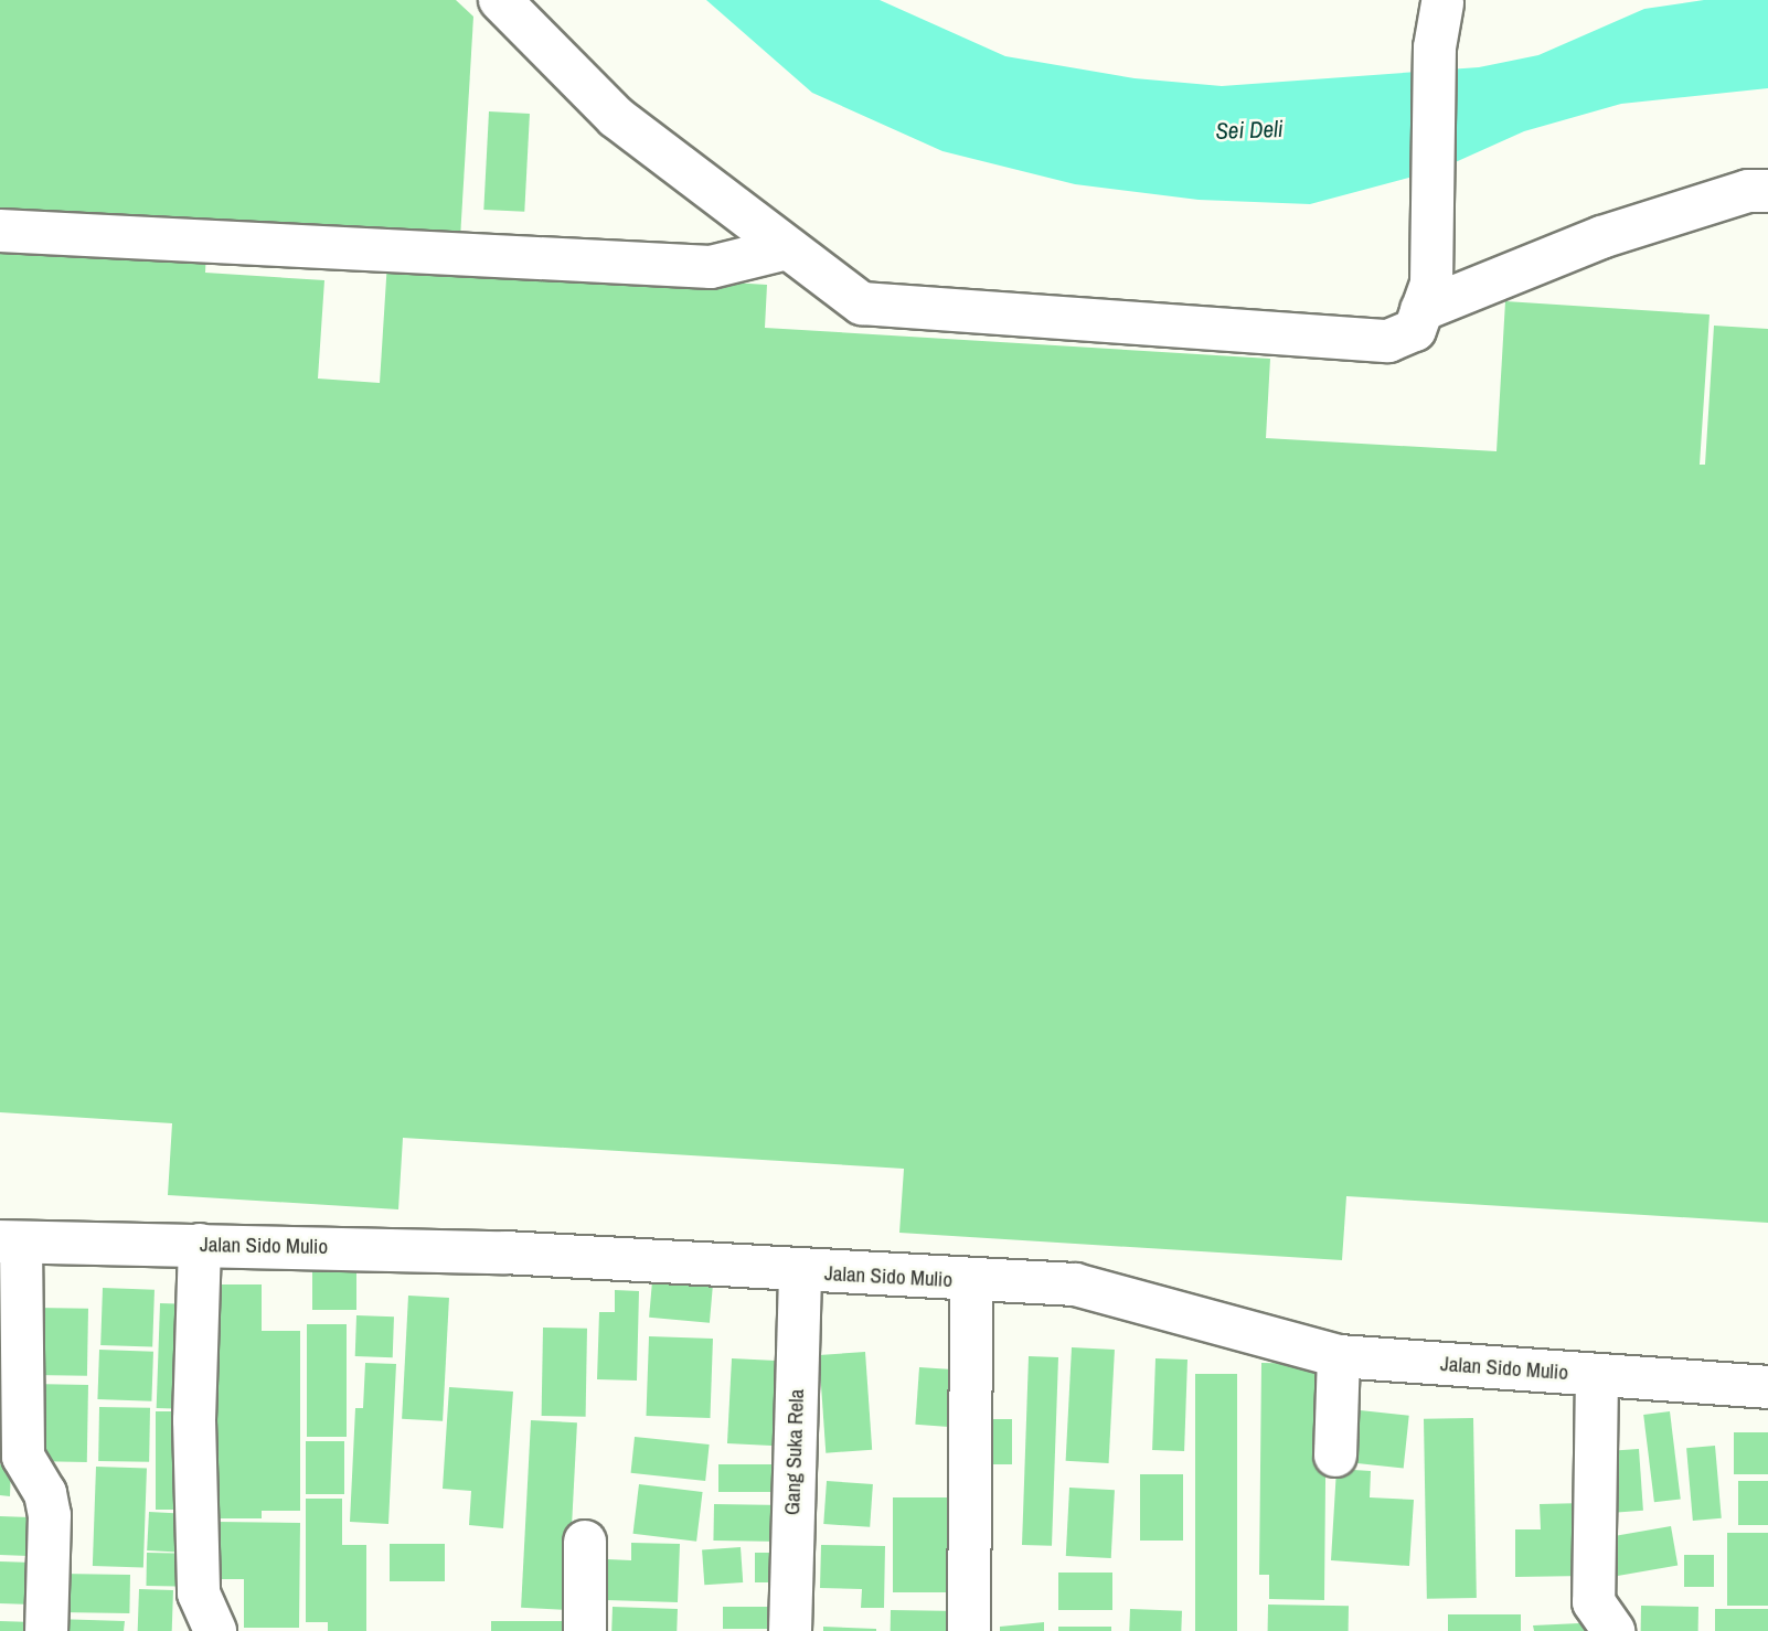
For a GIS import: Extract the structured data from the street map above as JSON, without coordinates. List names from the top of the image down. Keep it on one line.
{"streets":{"street":["Jalan Sido Mulio","Gang Suka Rela"]},"crossings":[["Jalan Sido Mulio","Gang Suka Rela"]],"water":["Sei Deli"]}
